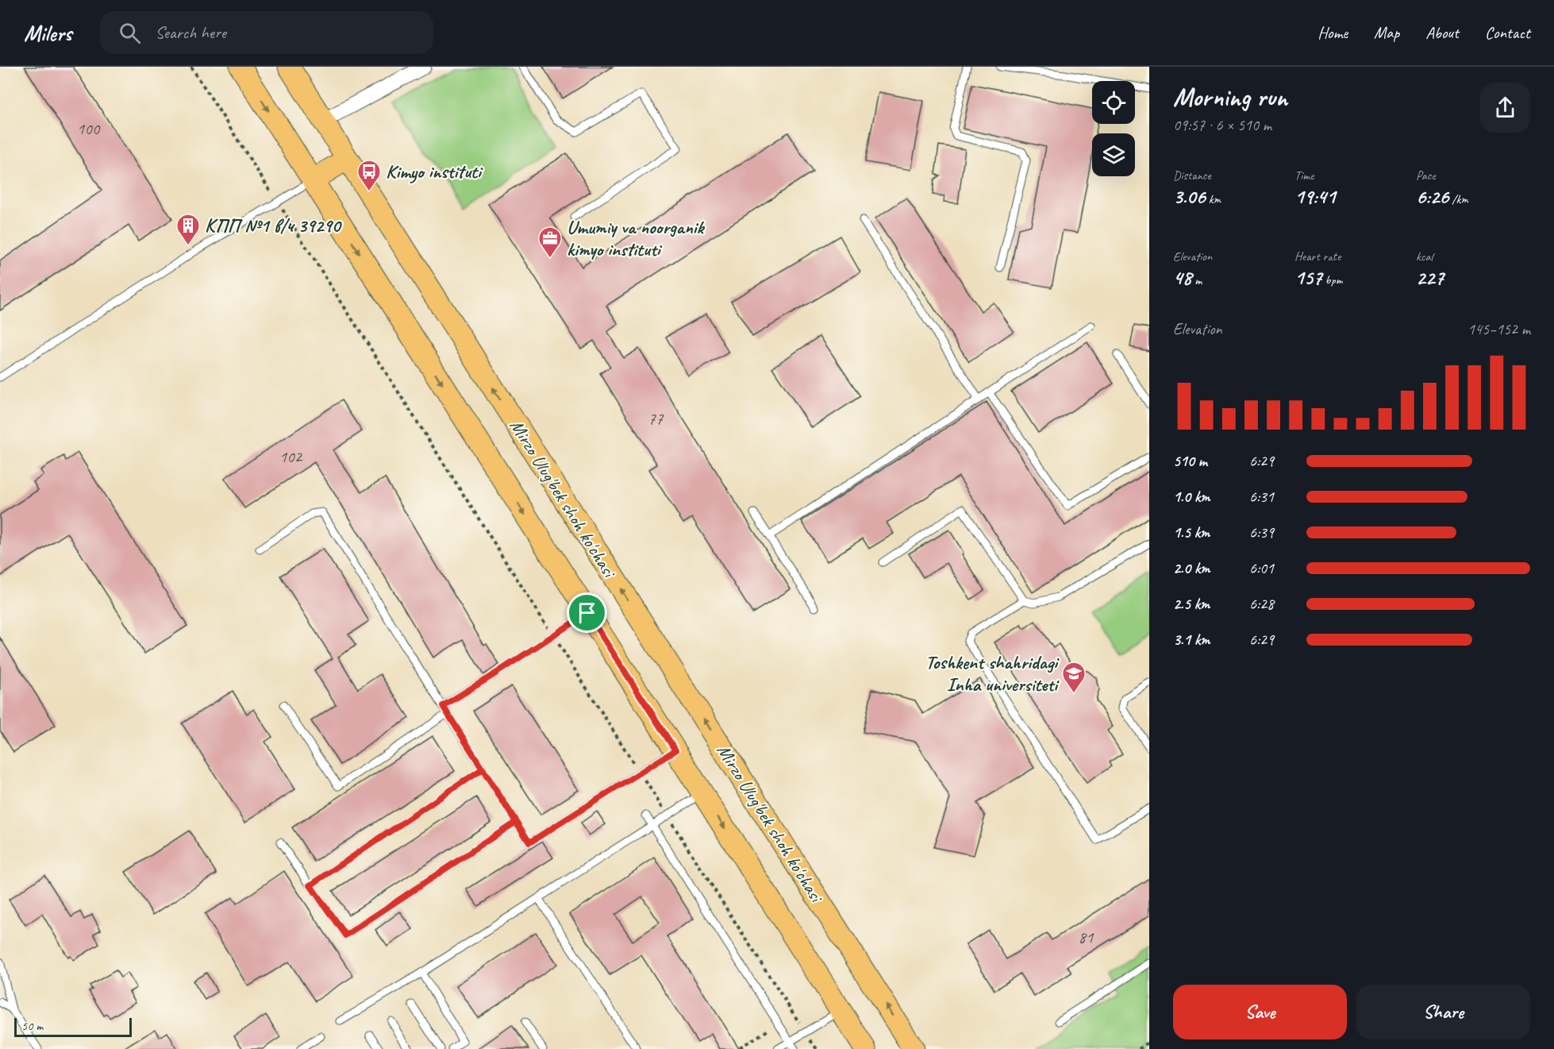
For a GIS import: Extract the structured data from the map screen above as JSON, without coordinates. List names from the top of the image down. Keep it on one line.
{"streets":{"main road":["Mirzo Ulug'bek shoh ko'chasi"]},"places":{"bus stop":["Kimyo instituti"],"building":["КПП №1 в/ч 39290"],"office":["Umumiy va noorganik kimyo instituti"],"school or university":["Toshkent shahridagi Inha universiteti"]},"house_numbers":["100","77","102","81"],"scale_bar":"50 m","page":{"header":"Milers","search":"Search here","nav":["Home","Map","About","Contact"],"heading":["Morning run","09:57 · 6 × 510 m"],"stats":[["Distance","3.06 km"],["Time","19:41"],["Pace","6:26 /km"],["Elevation","48 m"],["Heart rate","157 bpm"],["kcal","227"]],"chart":["Elevation","145–152 m"],"list":[{"name":"510 m","note":"6:29"},{"name":"1.0 km","note":"6:31"},{"name":"1.5 km","note":"6:39"},{"name":"2.0 km","note":"6:01"},{"name":"2.5 km","note":"6:28"},{"name":"3.1 km","note":"6:29"}],"buttons":["Save","Share"],"scale":"50 m"}}
